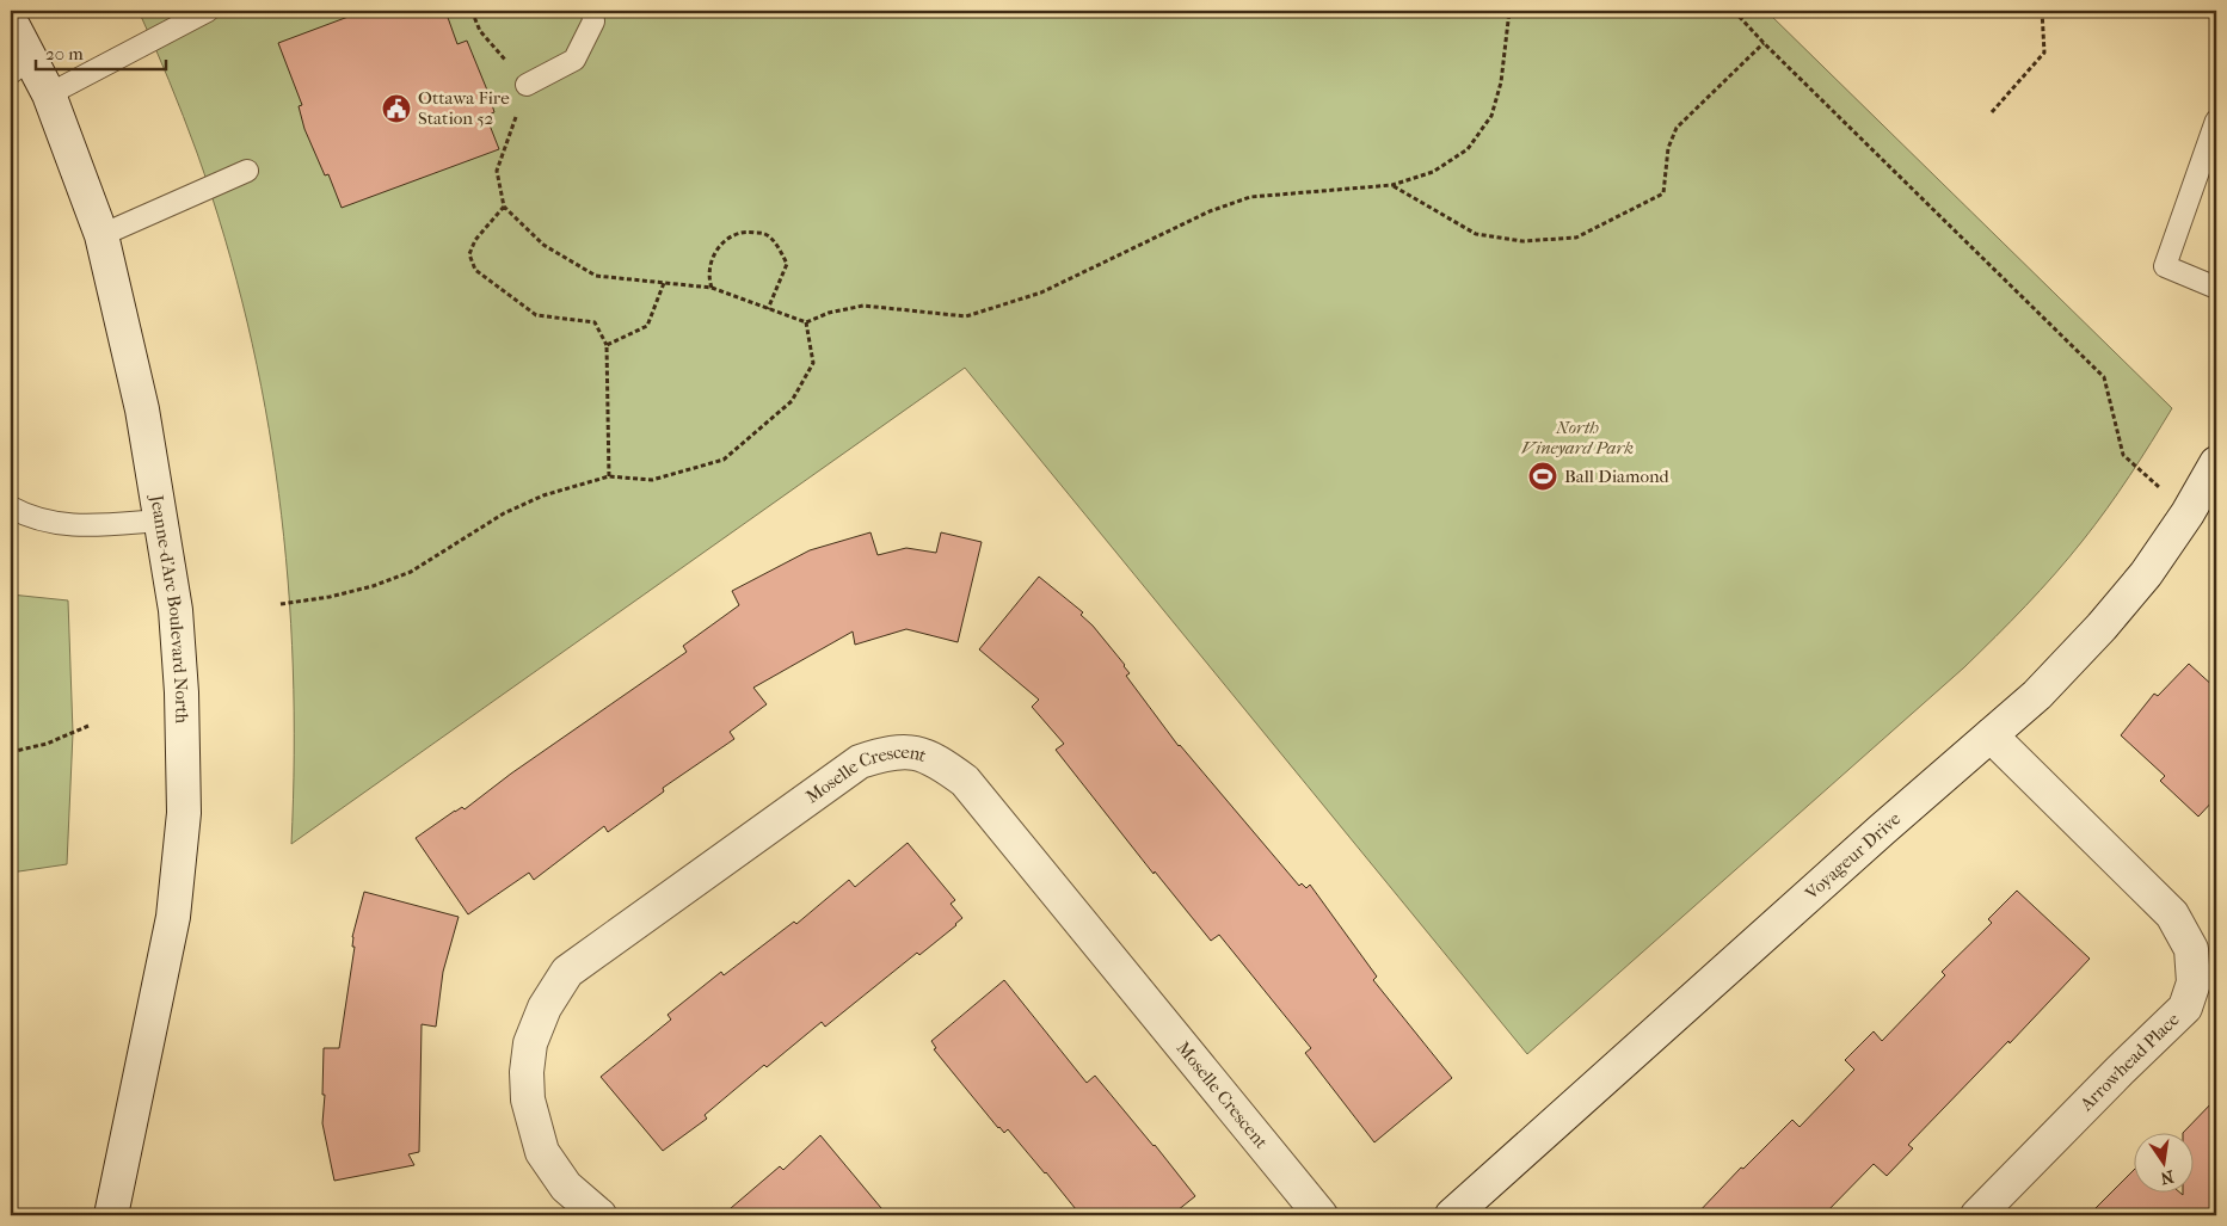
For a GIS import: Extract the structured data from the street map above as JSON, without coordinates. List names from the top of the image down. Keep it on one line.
{"streets":{"street":["Jeanne-d'Arc Boulevard North","Moselle Crescent","Voyageur Drive","Arrowhead Place"]},"crossings":[["Voyageur Drive","Arrowhead Place"]],"parks":["North Vineyard Park"],"places":{"public building":["Ottawa Fire Station 52"],"sports":["Ball Diamond"]},"scale_bar":"20 m","north":"bottom"}
